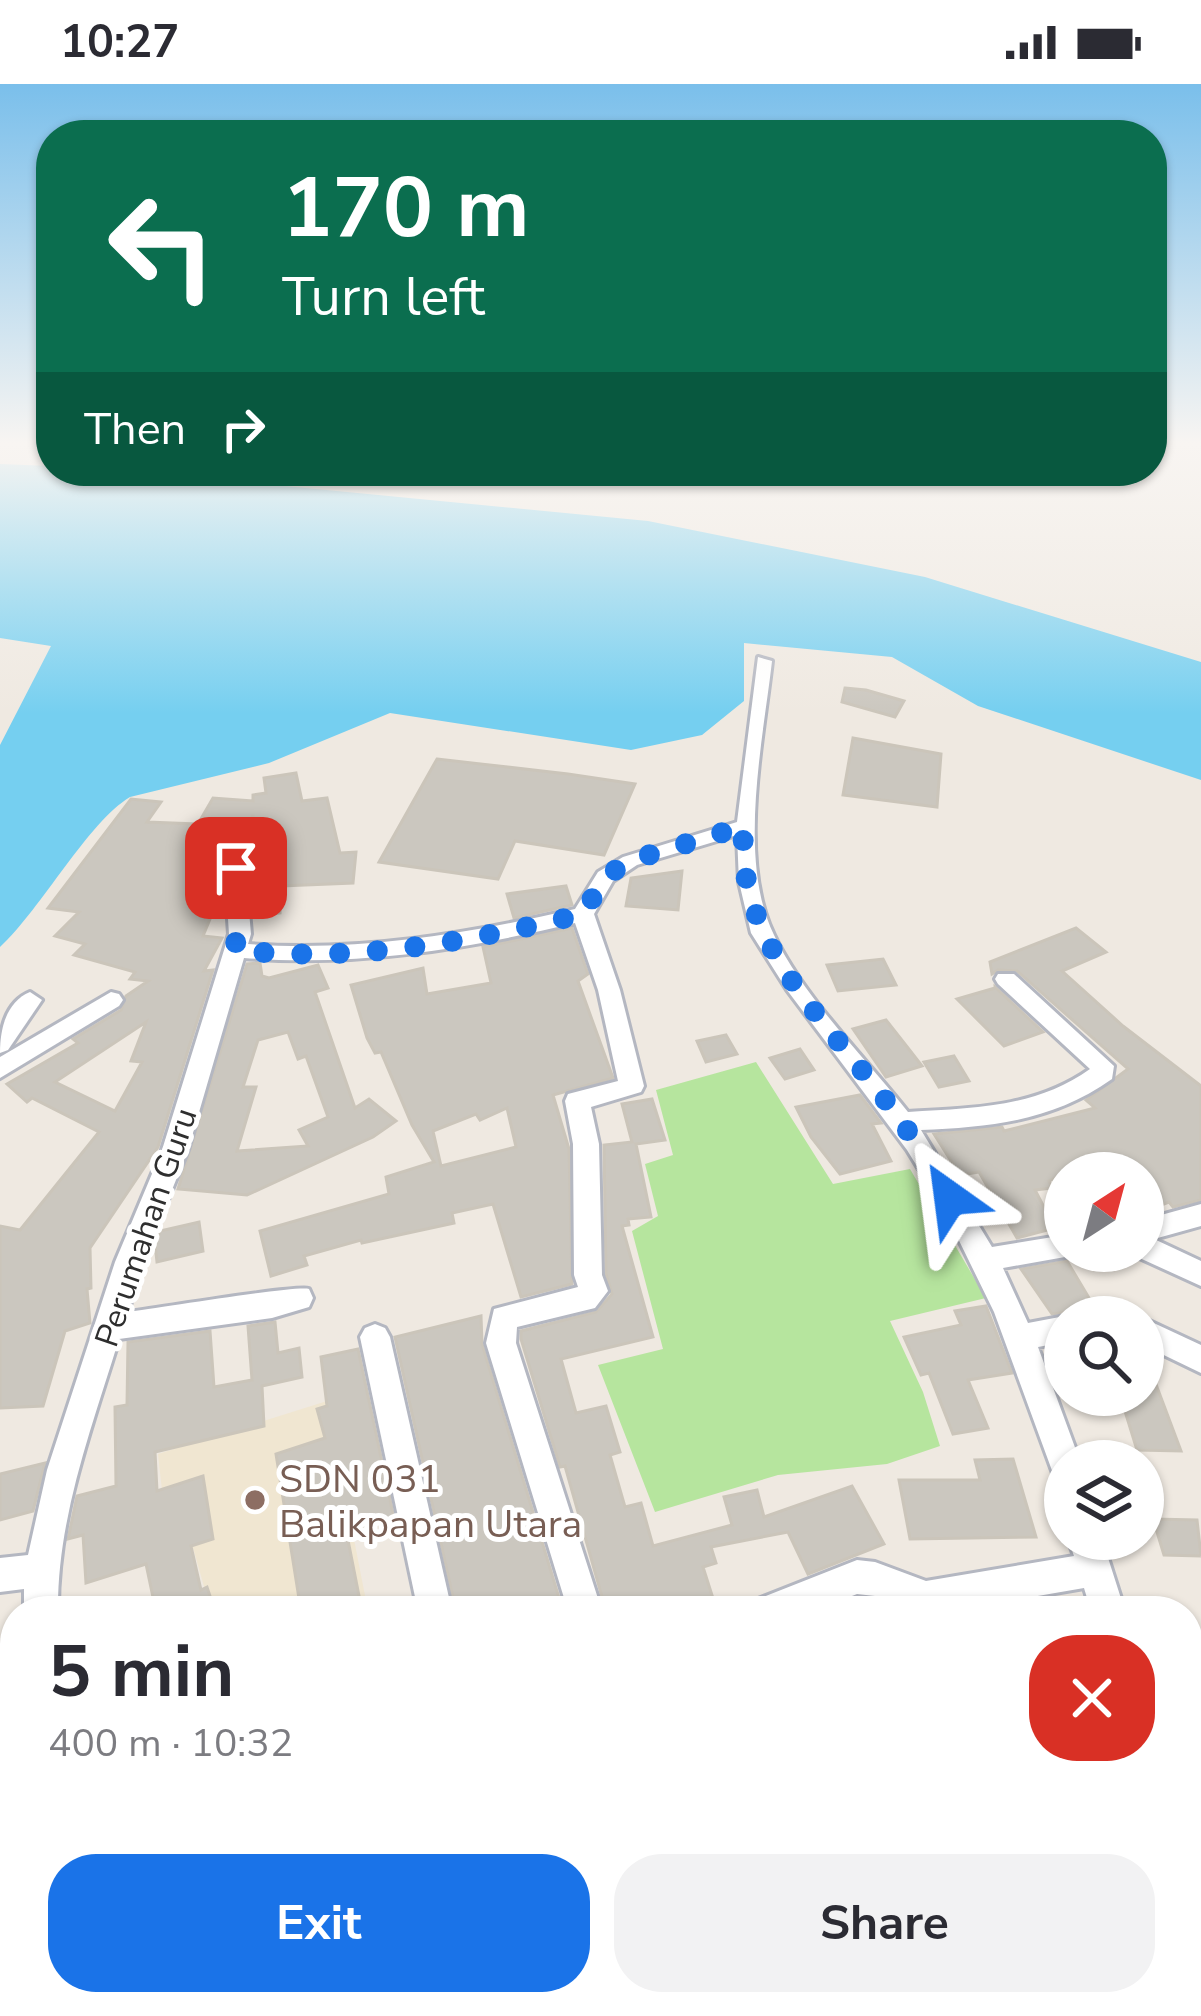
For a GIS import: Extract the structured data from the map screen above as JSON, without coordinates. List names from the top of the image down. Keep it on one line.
{"streets":{"street":["Perumahan Guru"]},"places":["SDN 031 Balikpapan Utara"],"north":"top right","page":{"status":"10:27","turn":["170 m","Turn left"],"then":"Then","heading":["5 min","400 m · 10:32"],"buttons":["Exit","Share"]}}
